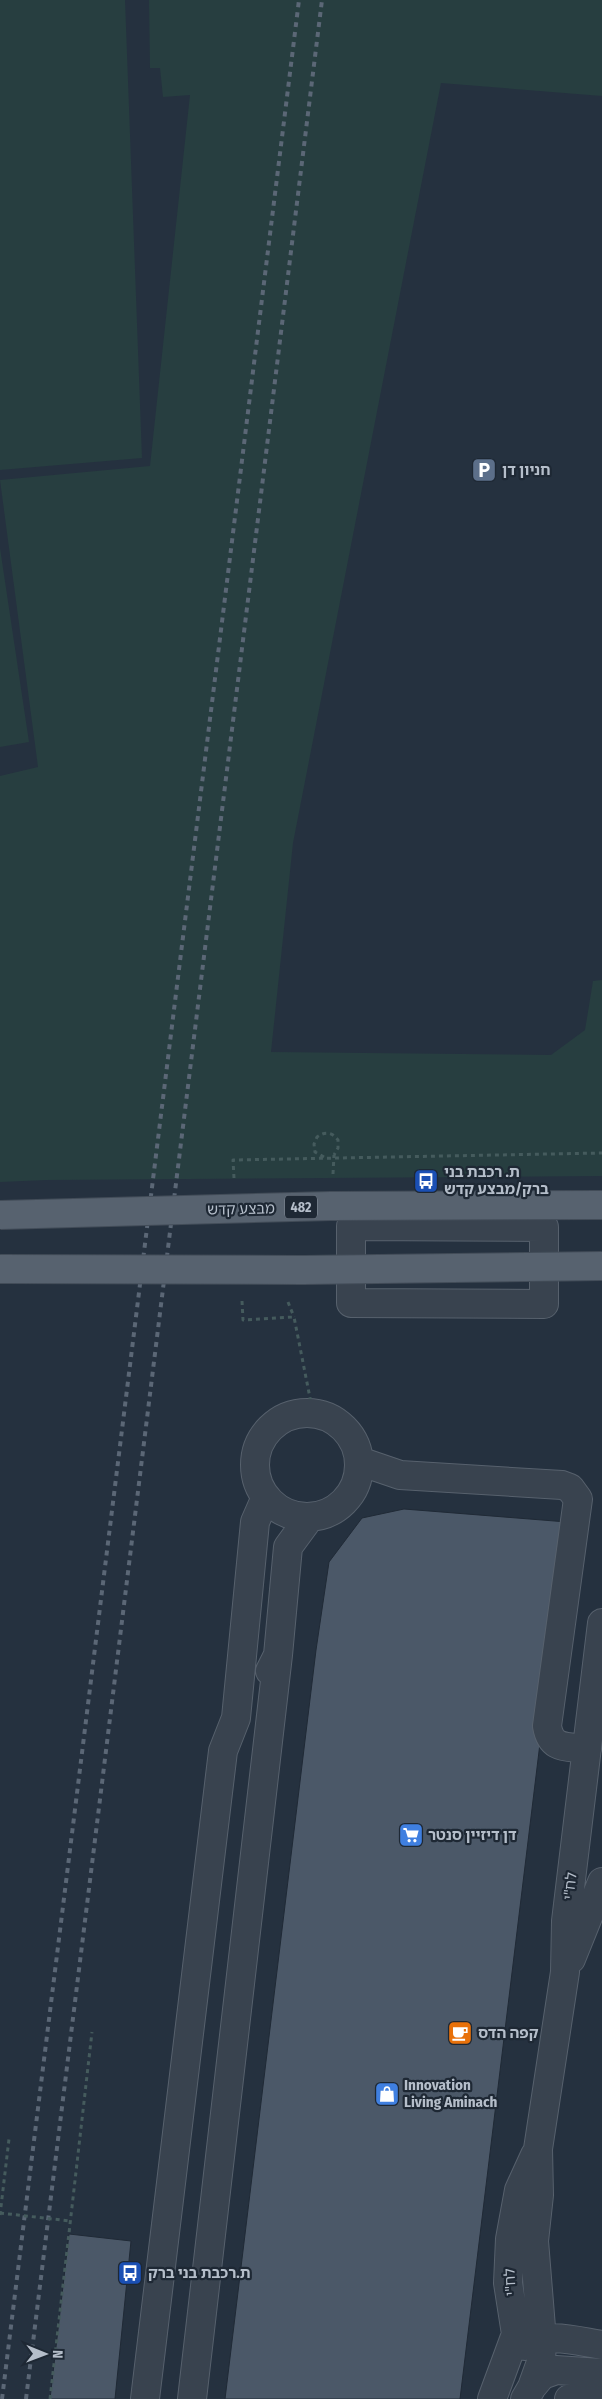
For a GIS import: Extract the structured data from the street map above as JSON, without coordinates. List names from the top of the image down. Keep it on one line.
{"streets":{"main road":["482","מבצע קדש"],"street":["לח\"י"]},"places":{"parking":["חניון דן"],"bus stop":["ת. רכבת בני ברק/מבצע קדש","ת.רכבת בני ברק"],"supermarket":["דן דיזיין סנטר"],"cafe":["קפה הדס"],"shop":["Innovation Living Aminach"]},"north":"right"}
